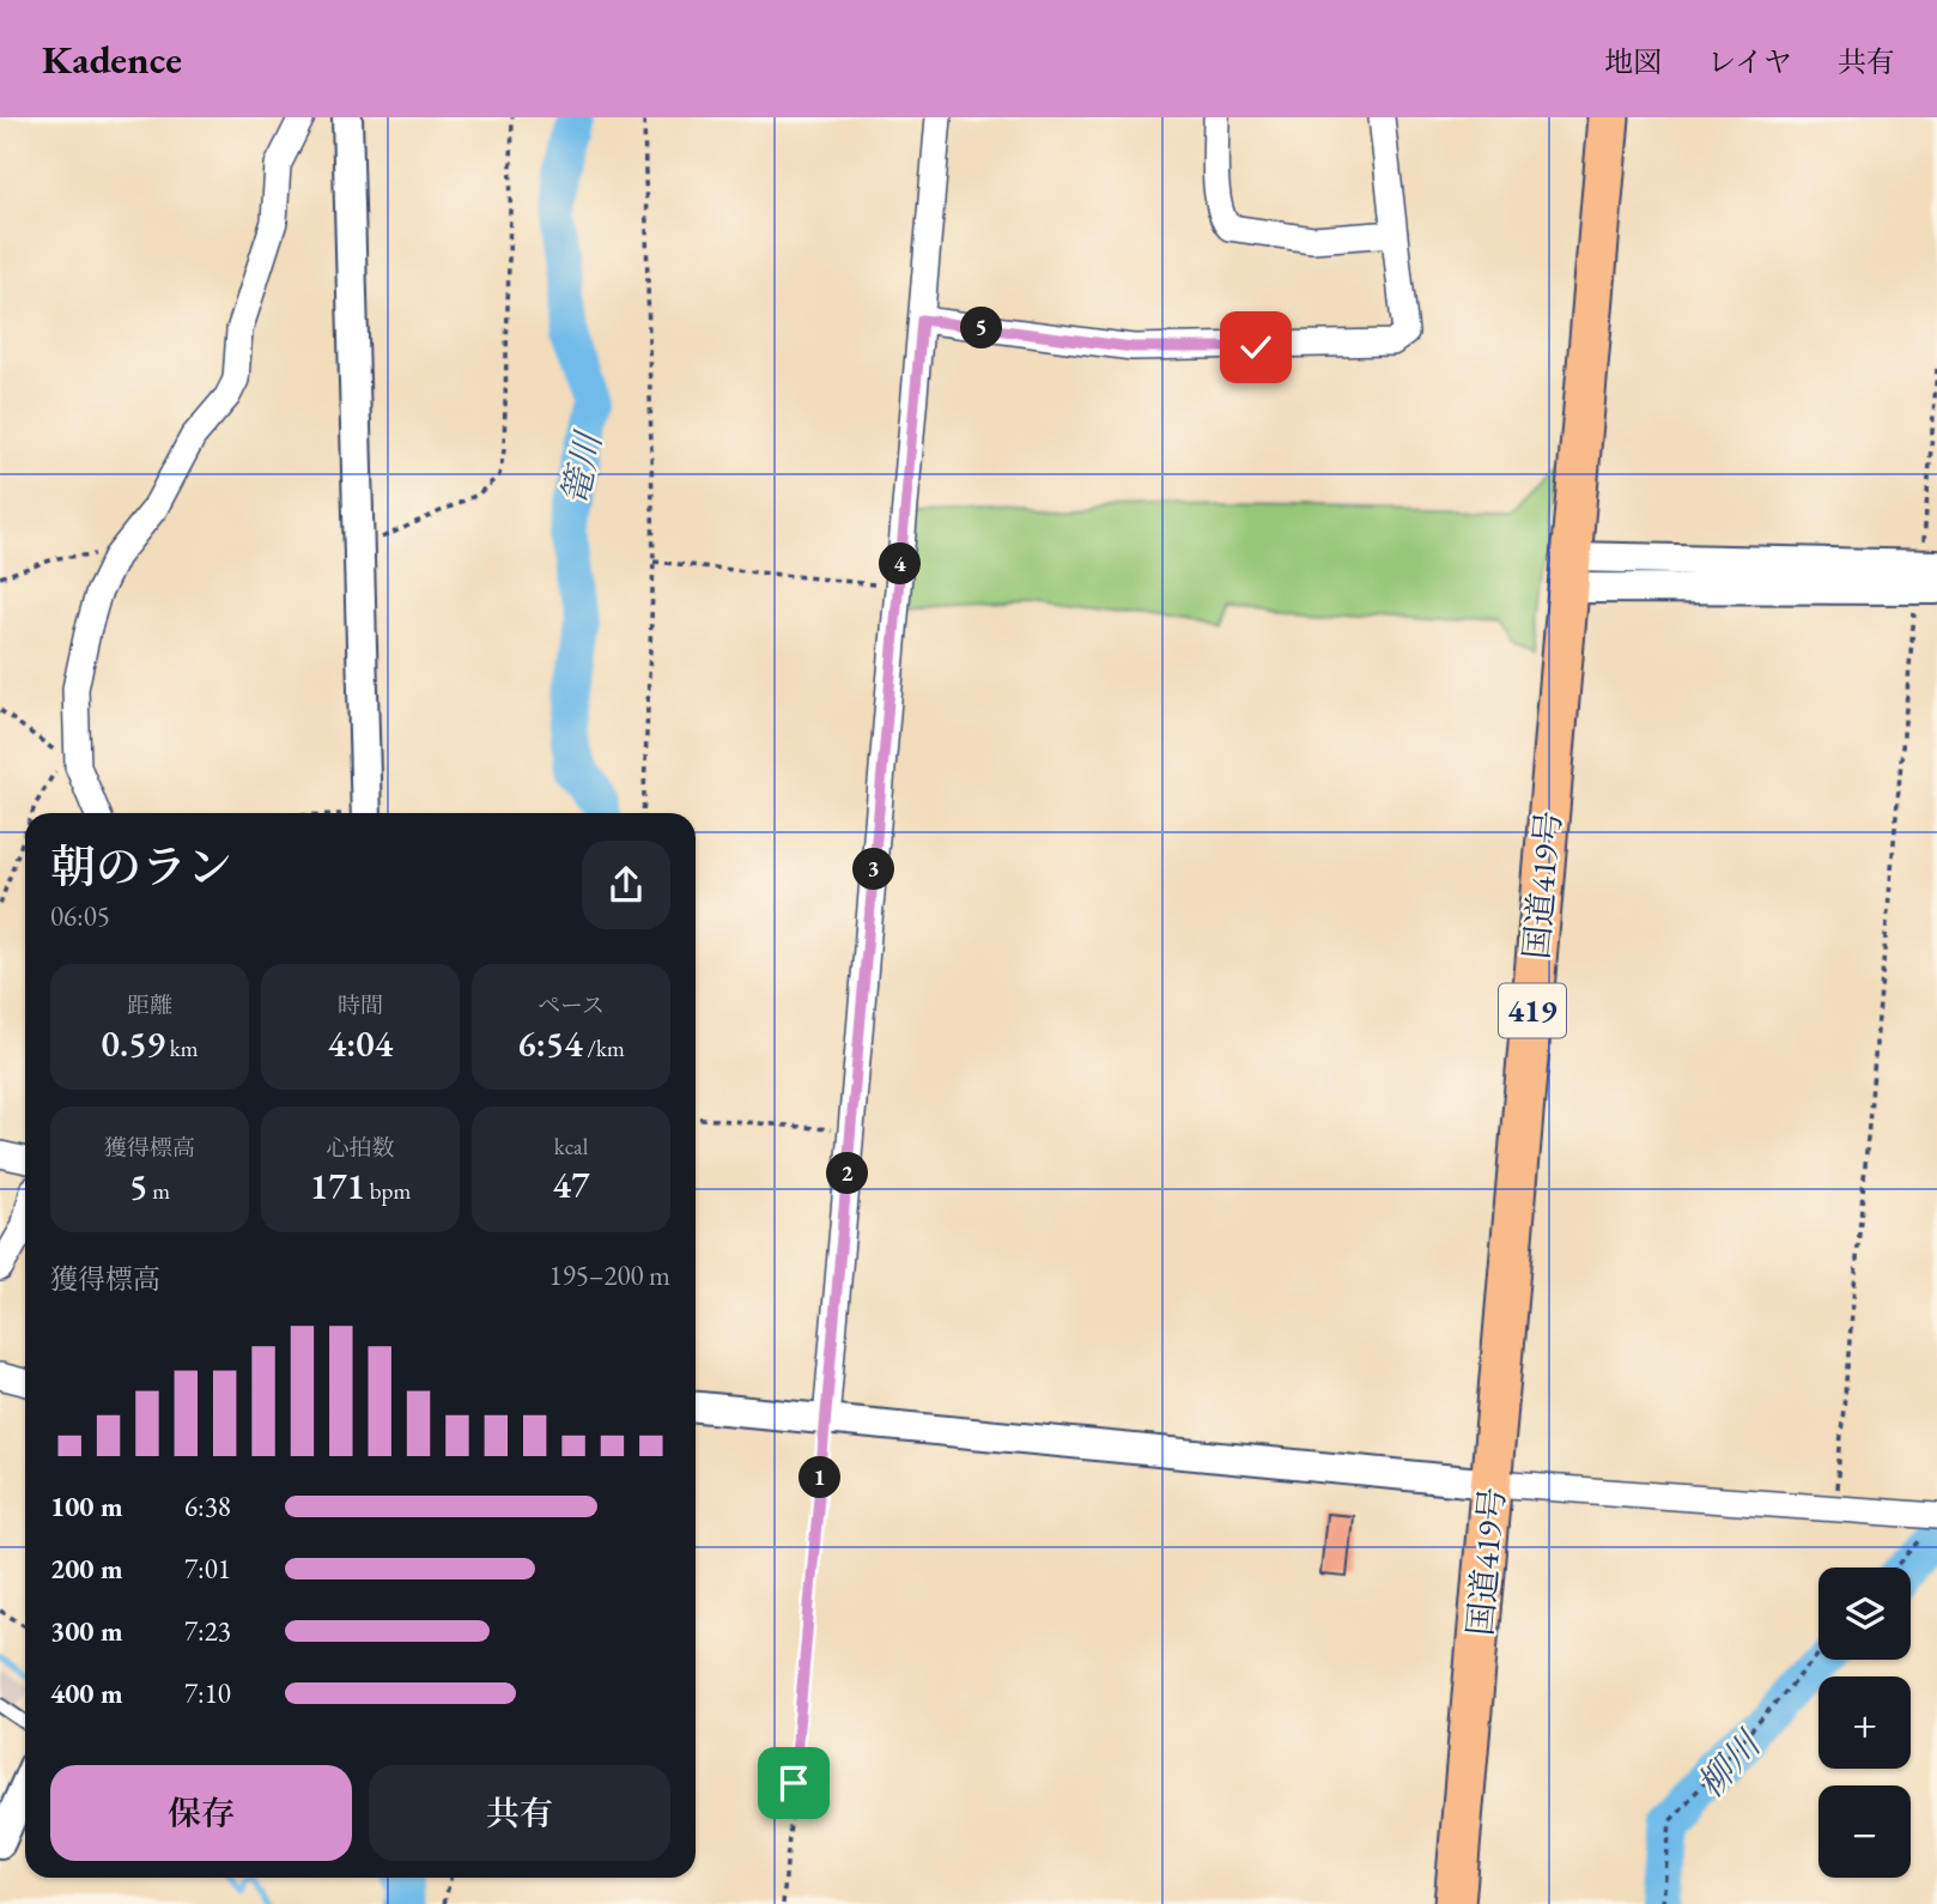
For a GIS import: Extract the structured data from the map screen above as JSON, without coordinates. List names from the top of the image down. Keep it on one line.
{"streets":{"highway":["国道419号","419"]},"water":["篭川","柳川"],"page":{"header":"Kadence","nav":["地図","レイヤ","共有"],"pins":["5","4","3","2","1"],"heading":["朝のラン","06:05"],"stats":[["距離","0.59 km"],["時間","4:04"],["ペース","6:54 /km"],["獲得標高","5 m"],["心拍数","171 bpm"],["kcal","47"]],"chart":["獲得標高","195–200 m"],"list":[{"name":"100 m","note":"6:38"},{"name":"200 m","note":"7:01"},{"name":"300 m","note":"7:23"},{"name":"400 m","note":"7:10"}],"map_buttons":["+","−"],"buttons":["保存","共有"]}}
